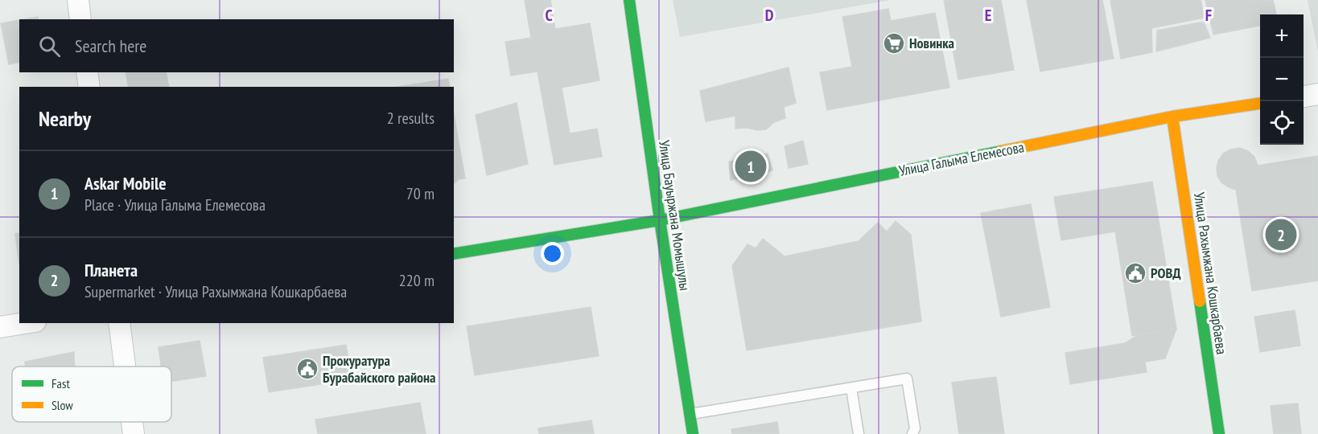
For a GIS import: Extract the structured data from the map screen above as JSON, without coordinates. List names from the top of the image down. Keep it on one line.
{"streets":{"street":["Улица Галыма Елемесова","Улица Бауыржана Момышулы","Улица Рахымжана Кошкарбаева"]},"crossings":[["Улица Галыма Елемесова","Улица Бауыржана Момышулы"],["Улица Галыма Елемесова","Улица Рахымжана Кошкарбаева"]],"places":{"supermarket":["Новинка"],"public building":["РОВД","Прокуратура Бурабайского района"]},"legend":["Fast","Slow"],"page":{"map_buttons":["+","−"],"search":"Search here","heading":["Nearby","2 results"],"pins":["1","2"],"list":[{"mark":"1","name":"Askar Mobile","note":"Place · Улица Галыма Елемесова","value":"70 m"},{"mark":"2","name":"Планета","note":"Supermarket · Улица Рахымжана Кошкарбаева","value":"220 m"}]},"grid":{"columns":["C","D","E","F"]}}
